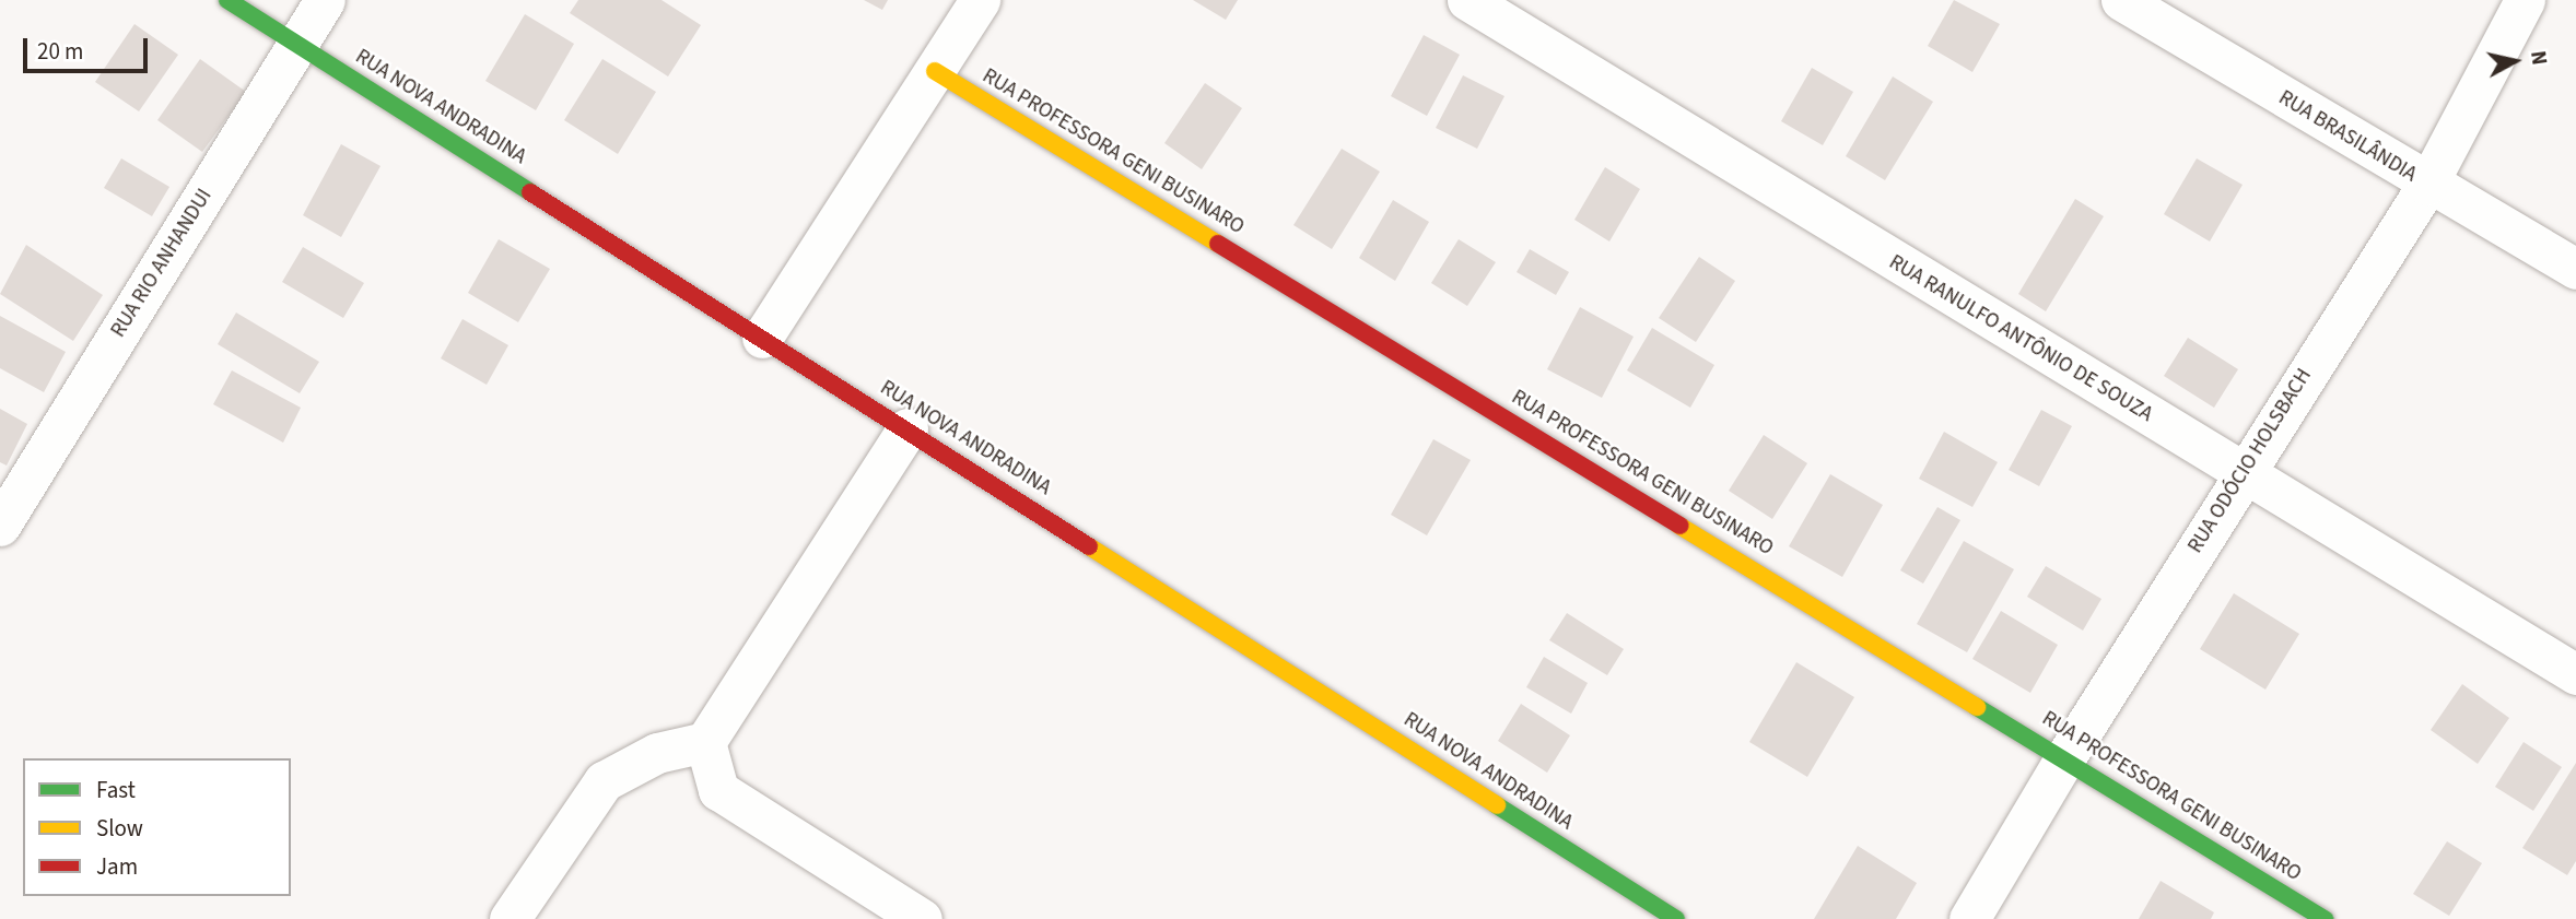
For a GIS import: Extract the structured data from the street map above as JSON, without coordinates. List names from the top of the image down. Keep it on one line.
{"streets":{"street":["RUA NOVA ANDRADINA","RUA BRASILÂNDIA","RUA PROFESSORA GENI BUSINARO","RUA RIO ANHANDUI","RUA RANULFO ANTÔNIO DE SOUZA","RUA ODÓCIO HOLSBACH"]},"crossings":[["RUA NOVA ANDRADINA","RUA RIO ANHANDUI"],["RUA BRASILÂNDIA","RUA ODÓCIO HOLSBACH"],["RUA PROFESSORA GENI BUSINARO","RUA ODÓCIO HOLSBACH"],["RUA RANULFO ANTÔNIO DE SOUZA","RUA ODÓCIO HOLSBACH"]],"legend":["Fast","Slow","Jam"],"scale_bar":"20 m","north":"right"}
